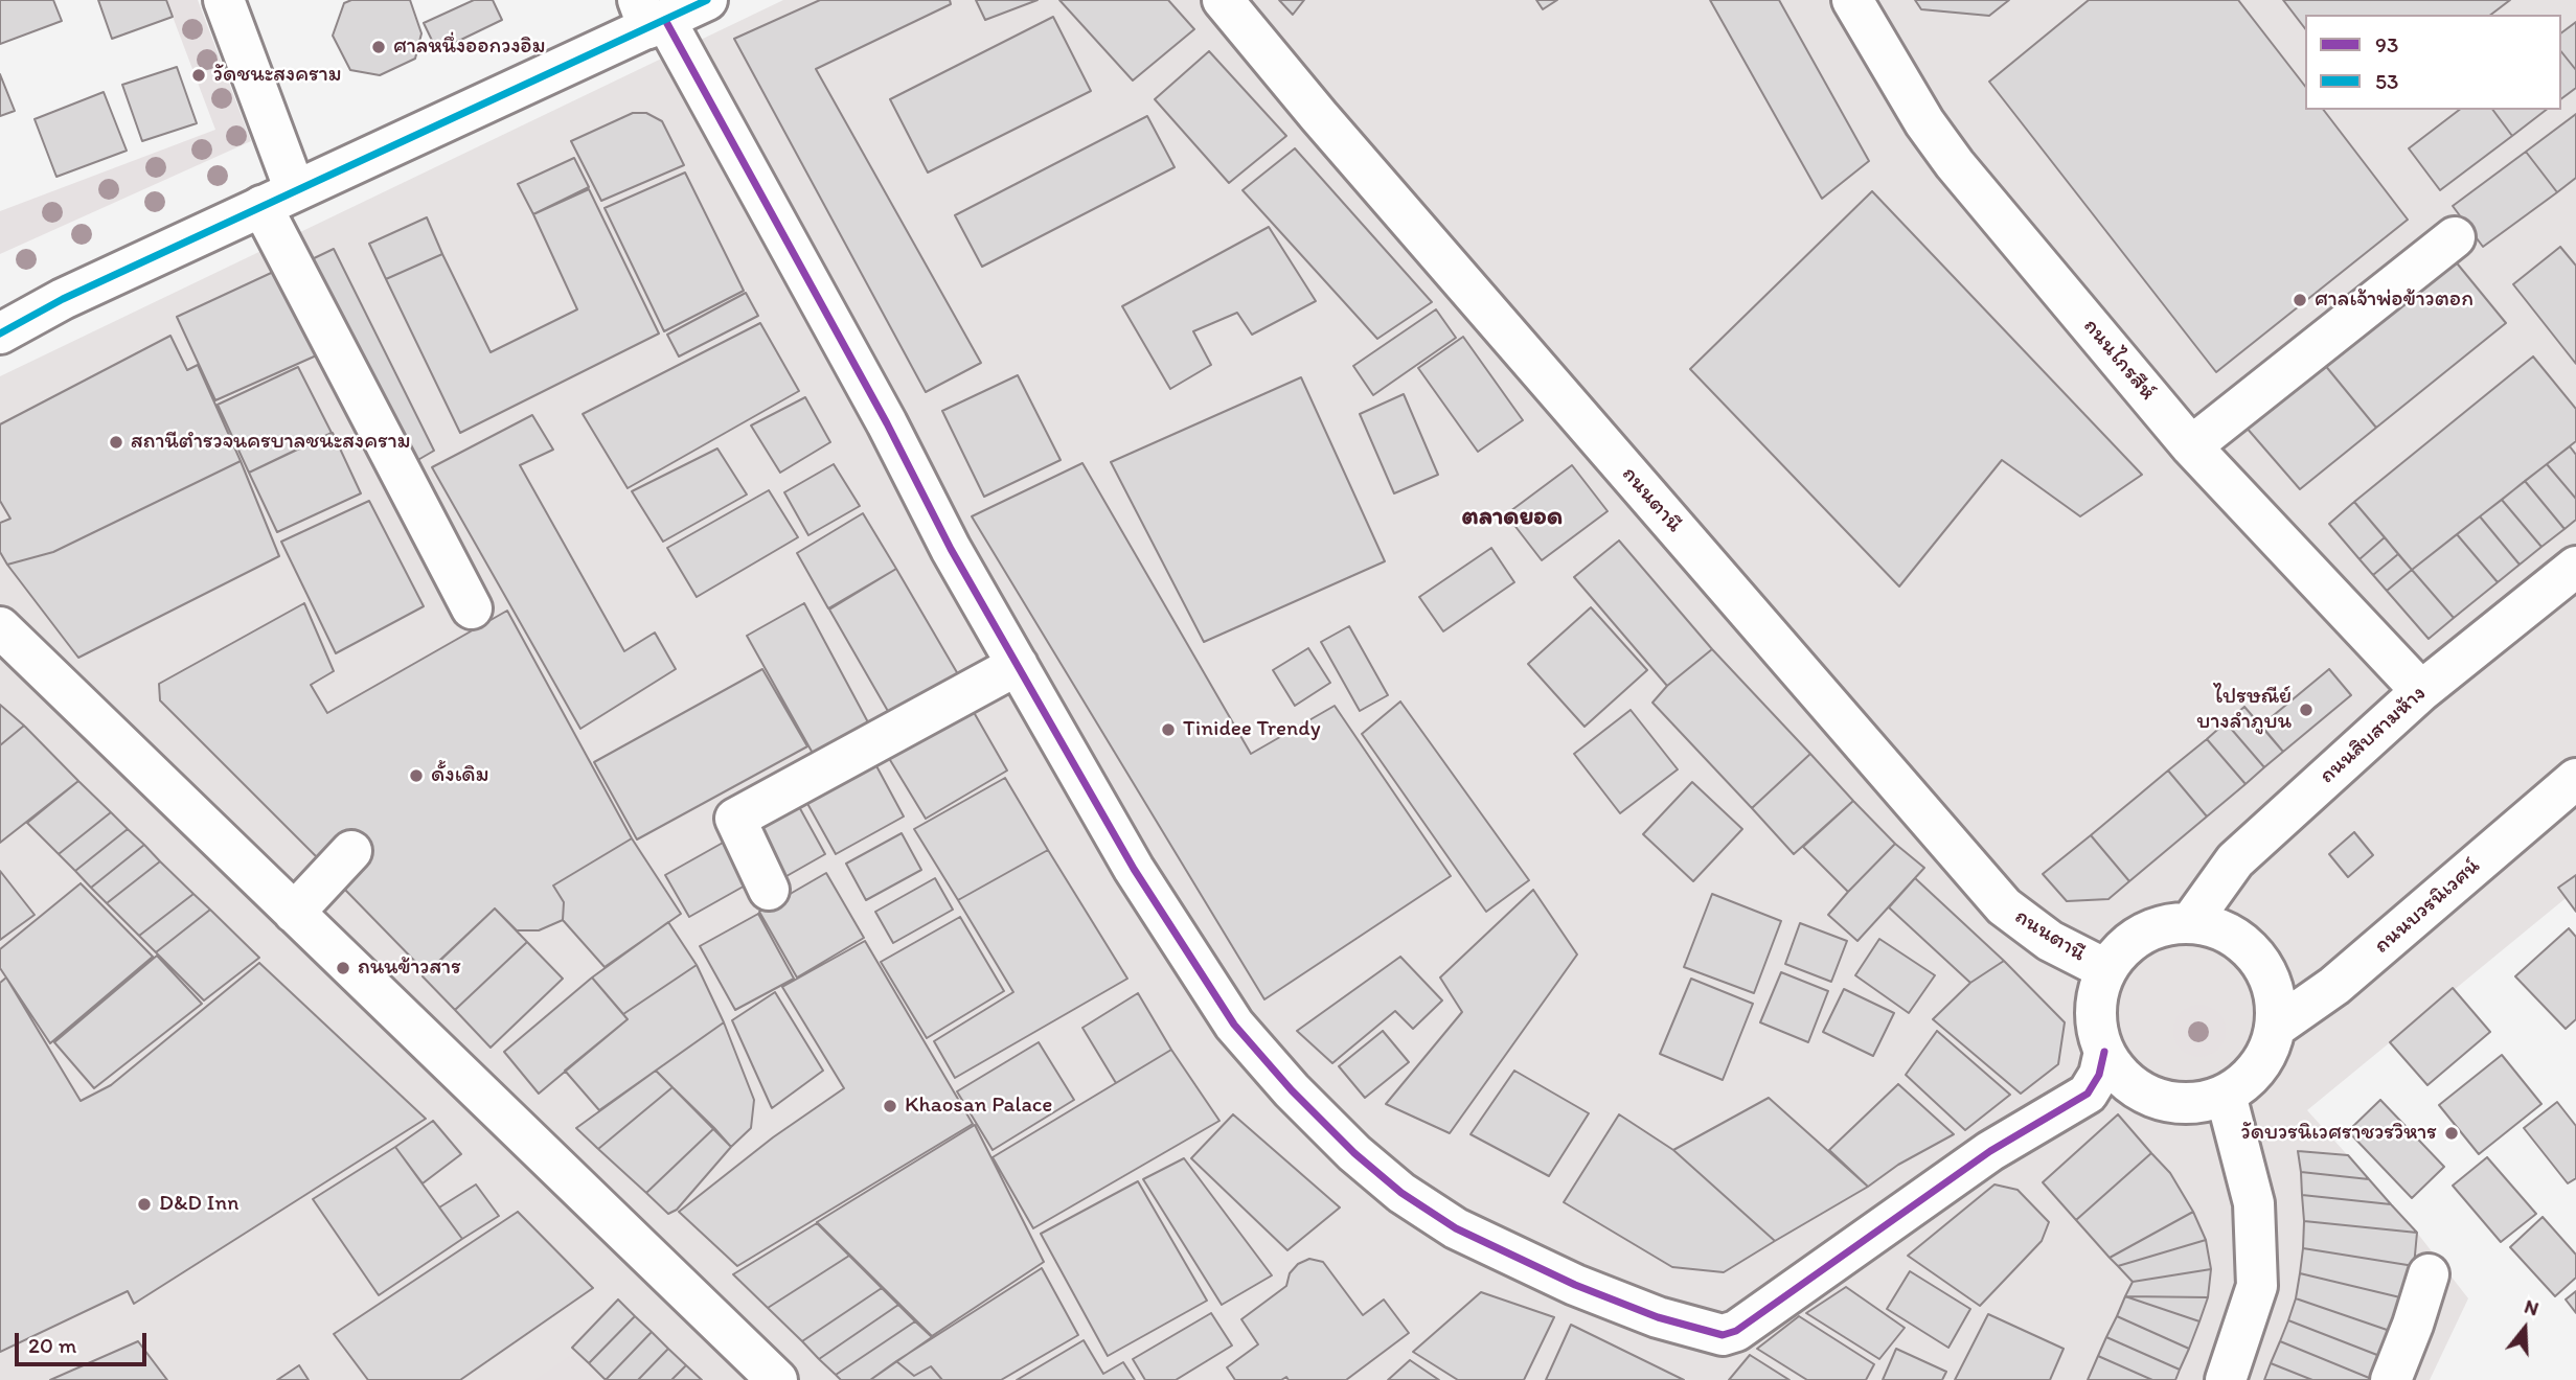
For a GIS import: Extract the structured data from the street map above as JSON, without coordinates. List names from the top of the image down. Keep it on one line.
{"streets":{"street":["ถนนไกรสีห์","ถนนตานี","ถนนสิบสามห้าง","ถนนบวรนิเวศน์"]},"crossings":[["ถนนไกรสีห์","ถนนสิบสามห้าง"],["ถนนตานี","ถนนสิบสามห้าง"],["ถนนตานี","ถนนบวรนิเวศน์"],["ถนนสิบสามห้าง","ถนนบวรนิเวศน์"]],"districts":["ตลาดยอด"],"places":["ศาลหนึ่งออกวงอิม","วัดชนะสงคราม","ศาลเจ้าพ่อข้าวตอก","สถานีตำรวจนครบาลชนะสงคราม","ไปรษณีย์ บางลำภูบน","Tinidee Trendy","ดั้งเดิม","ถนนข้าวสาร","Khaosan Palace","วัดบวรนิเวศราชวรวิหาร","D&D Inn"],"lines":["transit line 53","transit line 93"],"legend":["93","53"],"scale_bar":"20 m","north":"top"}
